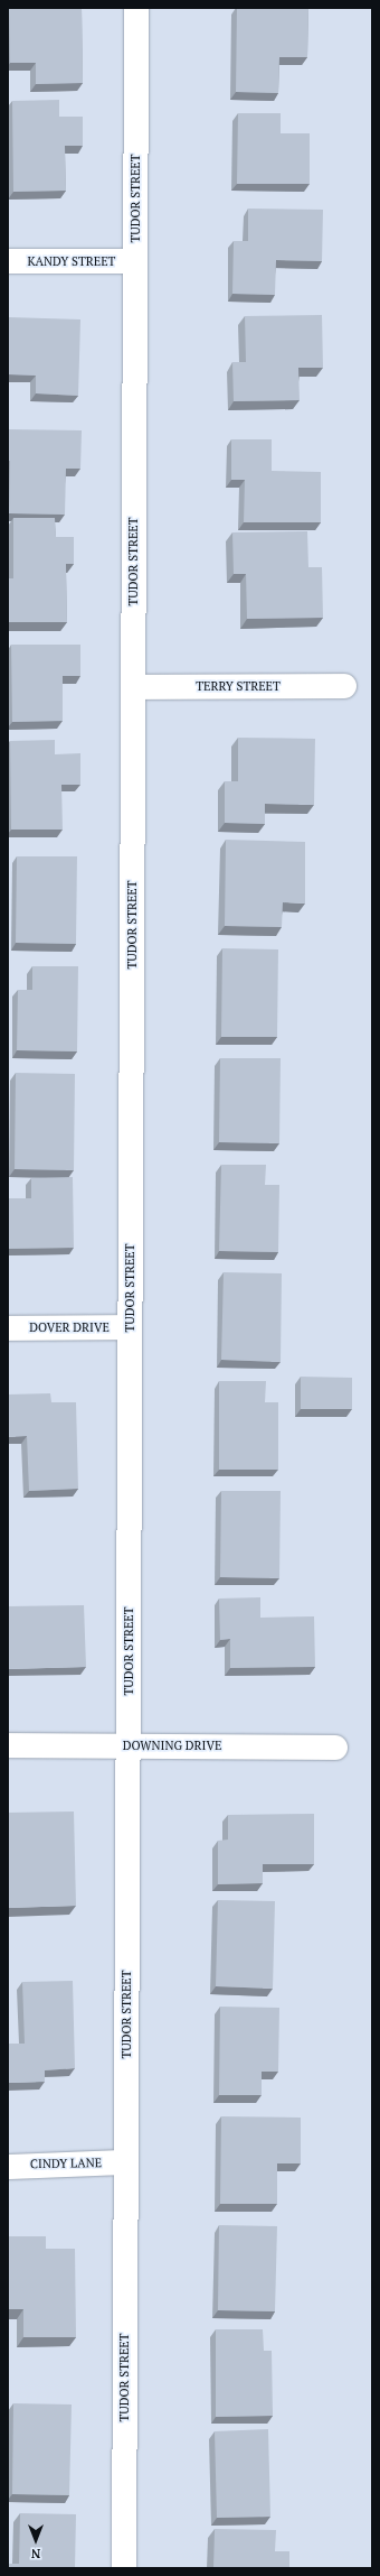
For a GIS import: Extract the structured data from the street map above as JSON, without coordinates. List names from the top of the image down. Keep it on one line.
{"streets":{"street":["TUDOR STREET","KANDY STREET","TERRY STREET","DOVER DRIVE","DOWNING DRIVE","CINDY LANE"]},"crossings":[["TUDOR STREET","KANDY STREET"],["TUDOR STREET","TERRY STREET"],["TUDOR STREET","DOVER DRIVE"],["TUDOR STREET","DOWNING DRIVE"],["TUDOR STREET","CINDY LANE"]],"north":"bottom"}
